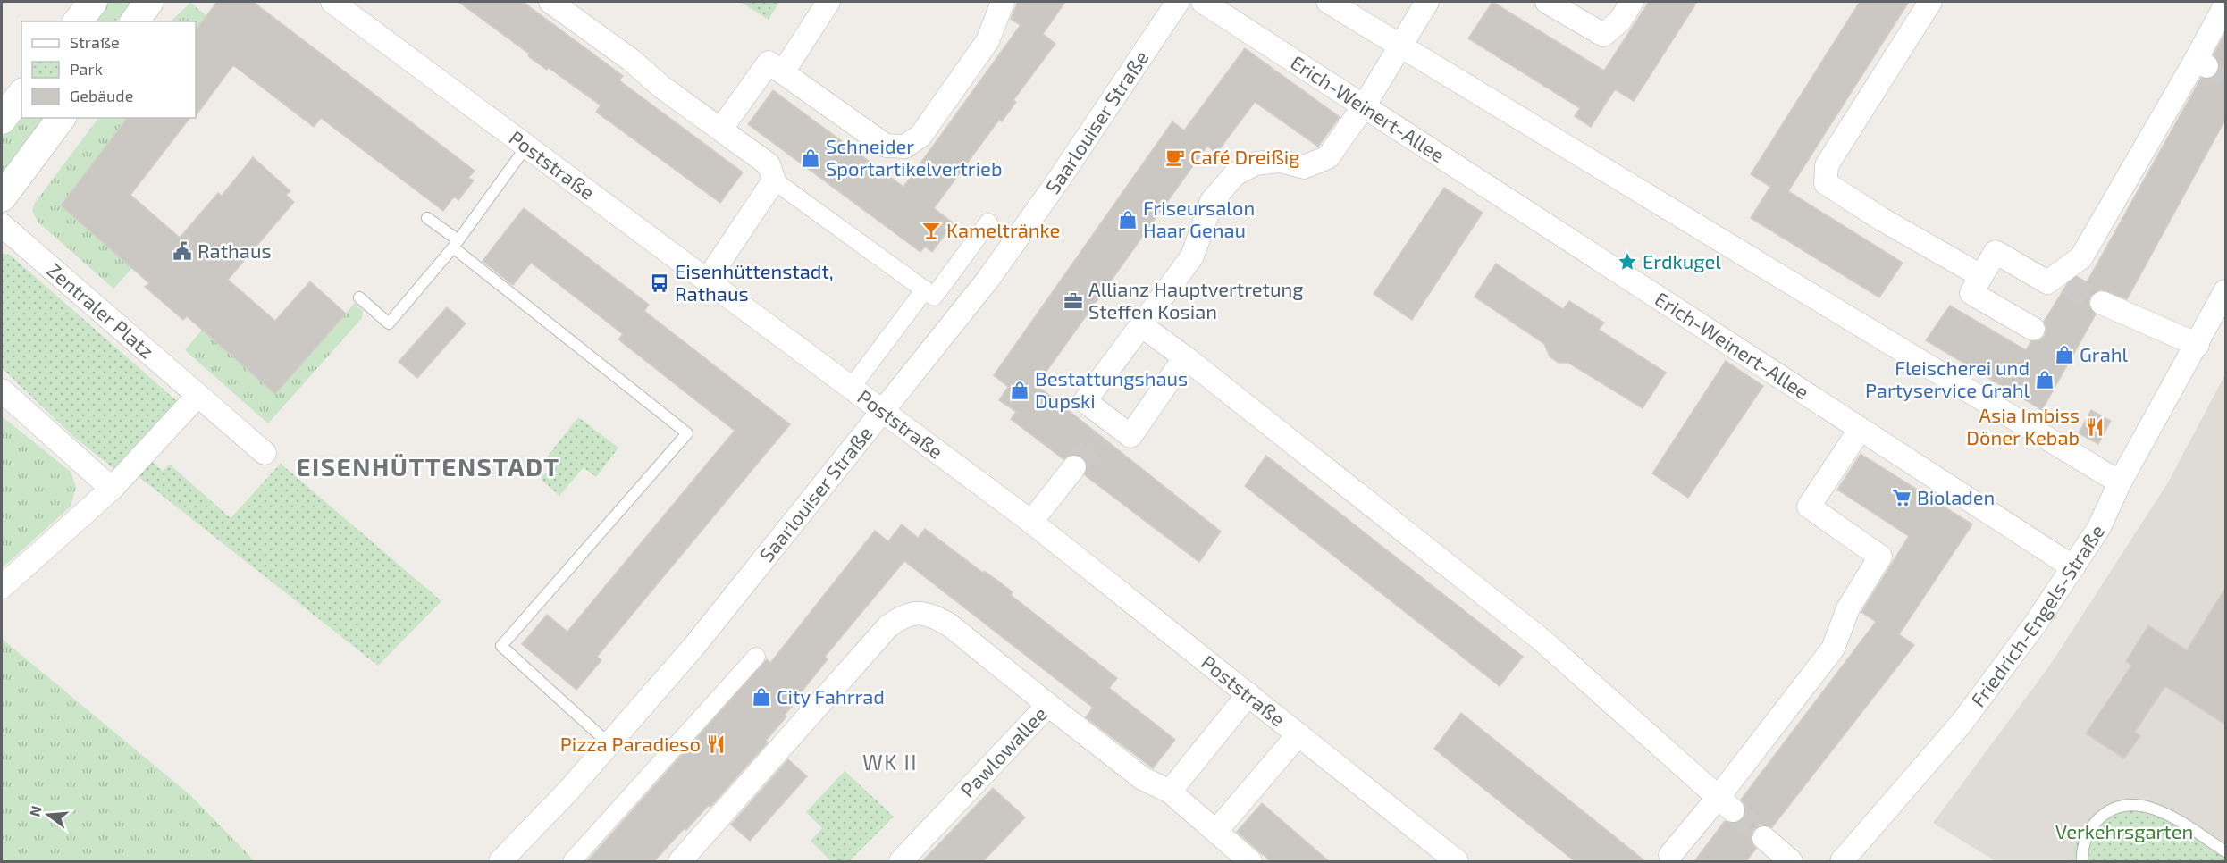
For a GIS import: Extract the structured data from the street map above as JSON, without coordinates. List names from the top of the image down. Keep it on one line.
{"streets":{"street":["Erich-Weinert-Allee","Saarlouiser Straße","Poststraße","Zentraler Platz","Friedrich-Engels-Straße","Pawlowallee"]},"crossings":[["Erich-Weinert-Allee","Friedrich-Engels-Straße"],["Saarlouiser Straße","Poststraße"]],"districts":["EISENHÜTTENSTADT","WK II"],"parks":["Verkehrsgarten"],"places":{"cafe":["Café Dreißig"],"shop":["Schneider Sportartikelvertrieb","Friseursalon Haar Genau","Grahl","Fleischerei und Partyservice Grahl","Bestattungshaus Dupski","City Fahrrad"],"bar":["Kameltränke"],"public building":["Rathaus"],"place":["Erdkugel"],"bus stop":["Eisenhüttenstadt, Rathaus"],"office":["Allianz Hauptvertretung Steffen Kosian"],"restaurant":["Asia Imbiss Döner Kebab","Pizza Paradieso"],"supermarket":["Bioladen"]},"legend":["Straße","Park","Gebäude"],"north":"left"}
